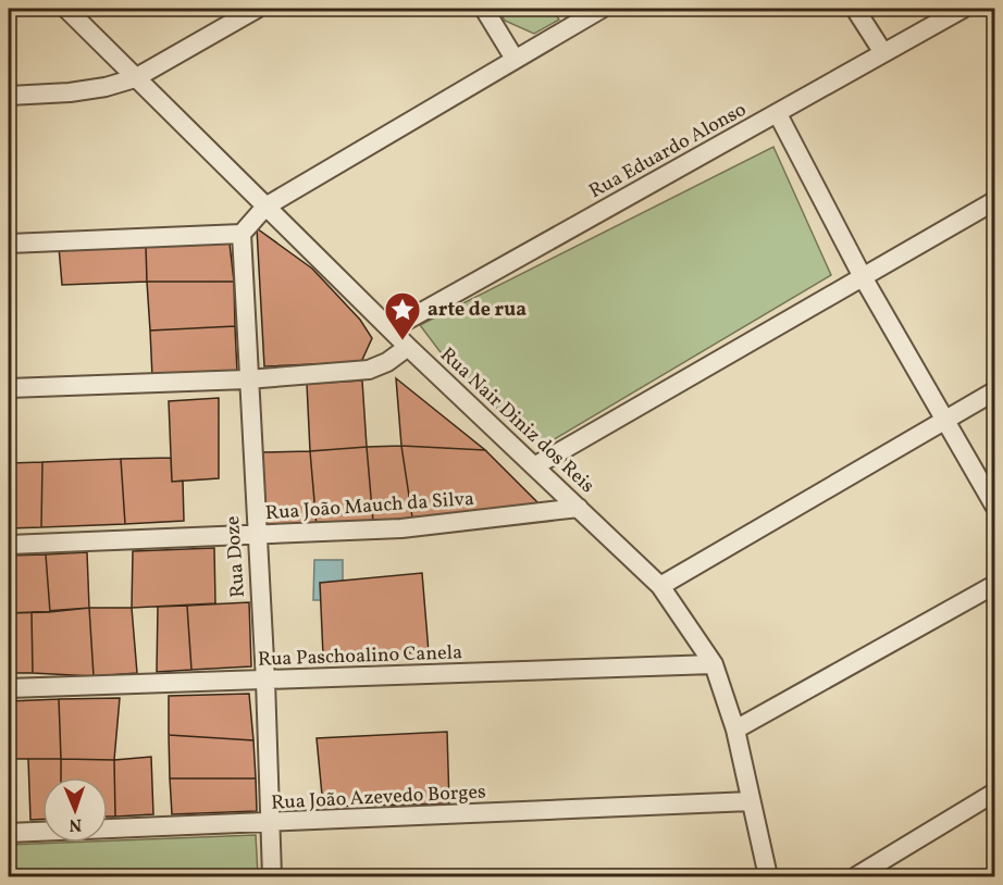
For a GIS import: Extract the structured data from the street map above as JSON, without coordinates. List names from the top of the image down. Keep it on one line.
{"streets":{"street":["Rua Eduardo Alonso","Rua Nair Diniz dos Reis","Rua João Mauch da Silva","Rua Doze","Rua Paschoalino Canela","Rua João Azevedo Borges"]},"crossings":[["Rua Eduardo Alonso","Rua Nair Diniz dos Reis"],["Rua Nair Diniz dos Reis","Rua João Mauch da Silva"],["Rua Nair Diniz dos Reis","Rua Paschoalino Canela"],["Rua Nair Diniz dos Reis","Rua João Azevedo Borges"],["Rua João Mauch da Silva","Rua Doze"],["Rua Doze","Rua Paschoalino Canela"],["Rua Doze","Rua João Azevedo Borges"]],"places":{"place":["arte de rua"]},"north":"bottom"}
